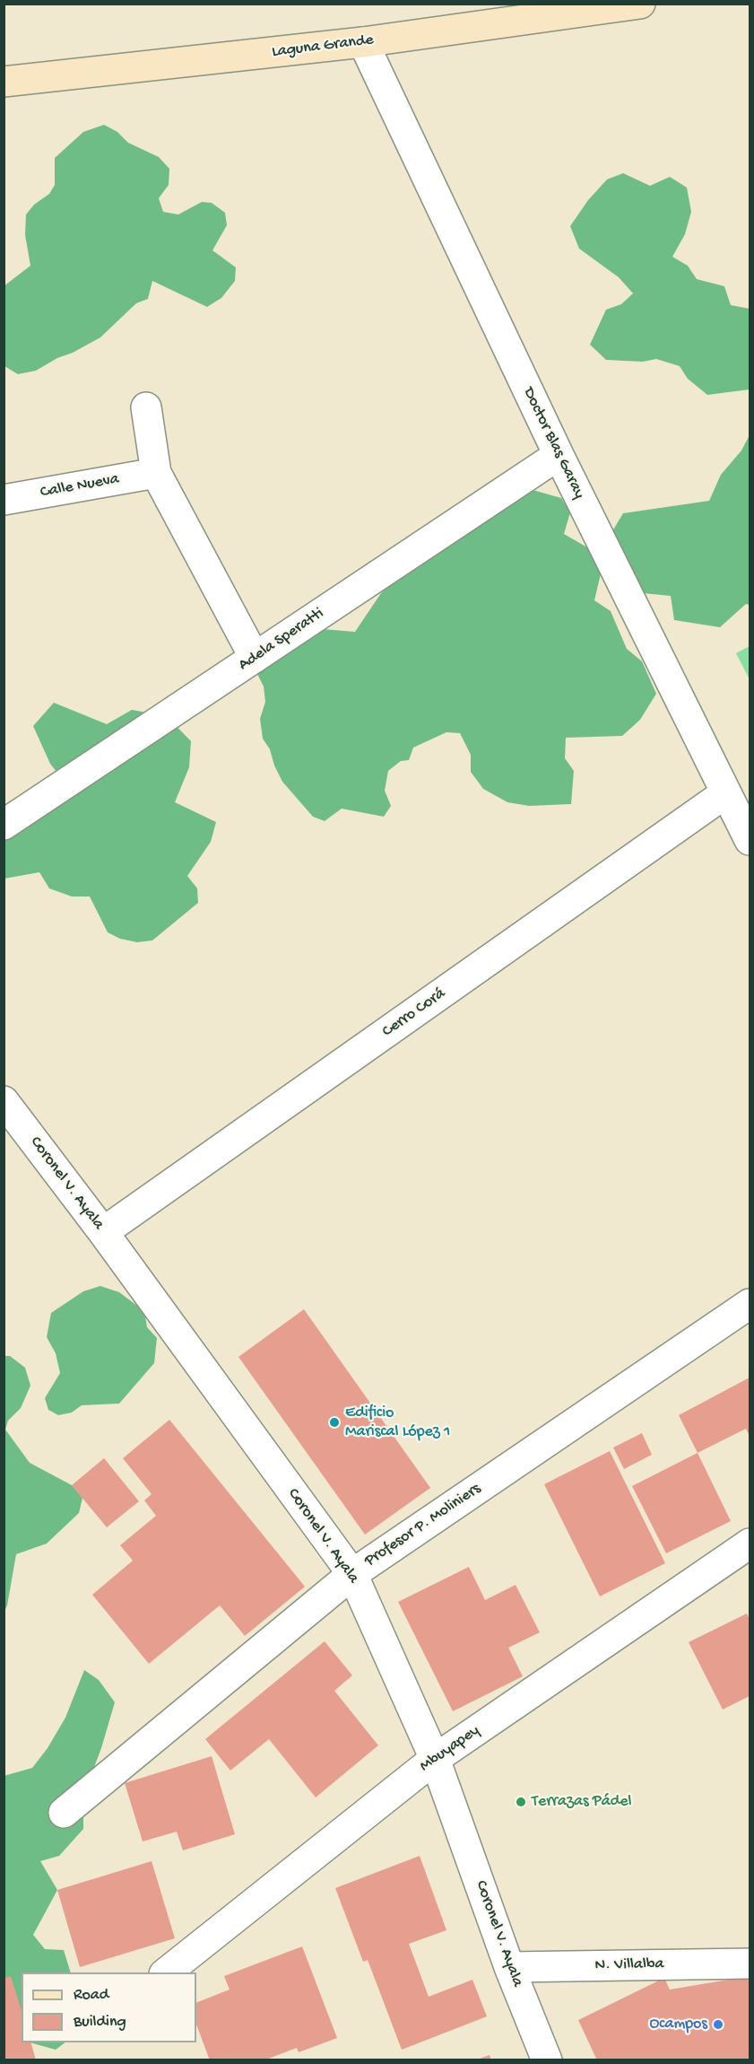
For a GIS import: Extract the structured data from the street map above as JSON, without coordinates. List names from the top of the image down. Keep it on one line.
{"streets":{"main road":["Laguna Grande"],"street":["Doctor Blas Garay","Calle Nueva","Adela Speratti","Cerro Corá","Coronel V. Ayala","Profesor P. Moliniers","Mbuyapey","N. Villalba"]},"crossings":[["Laguna Grande","Doctor Blas Garay"],["Doctor Blas Garay","Adela Speratti"],["Doctor Blas Garay","Cerro Corá"],["Cerro Corá","Coronel V. Ayala"],["Coronel V. Ayala","Profesor P. Moliniers"],["Coronel V. Ayala","Mbuyapey"],["Coronel V. Ayala","N. Villalba"]],"places":["Edificio Mariscal López 1","Terrazas Pádel","Ocampos"],"legend":["Road","Building"]}
